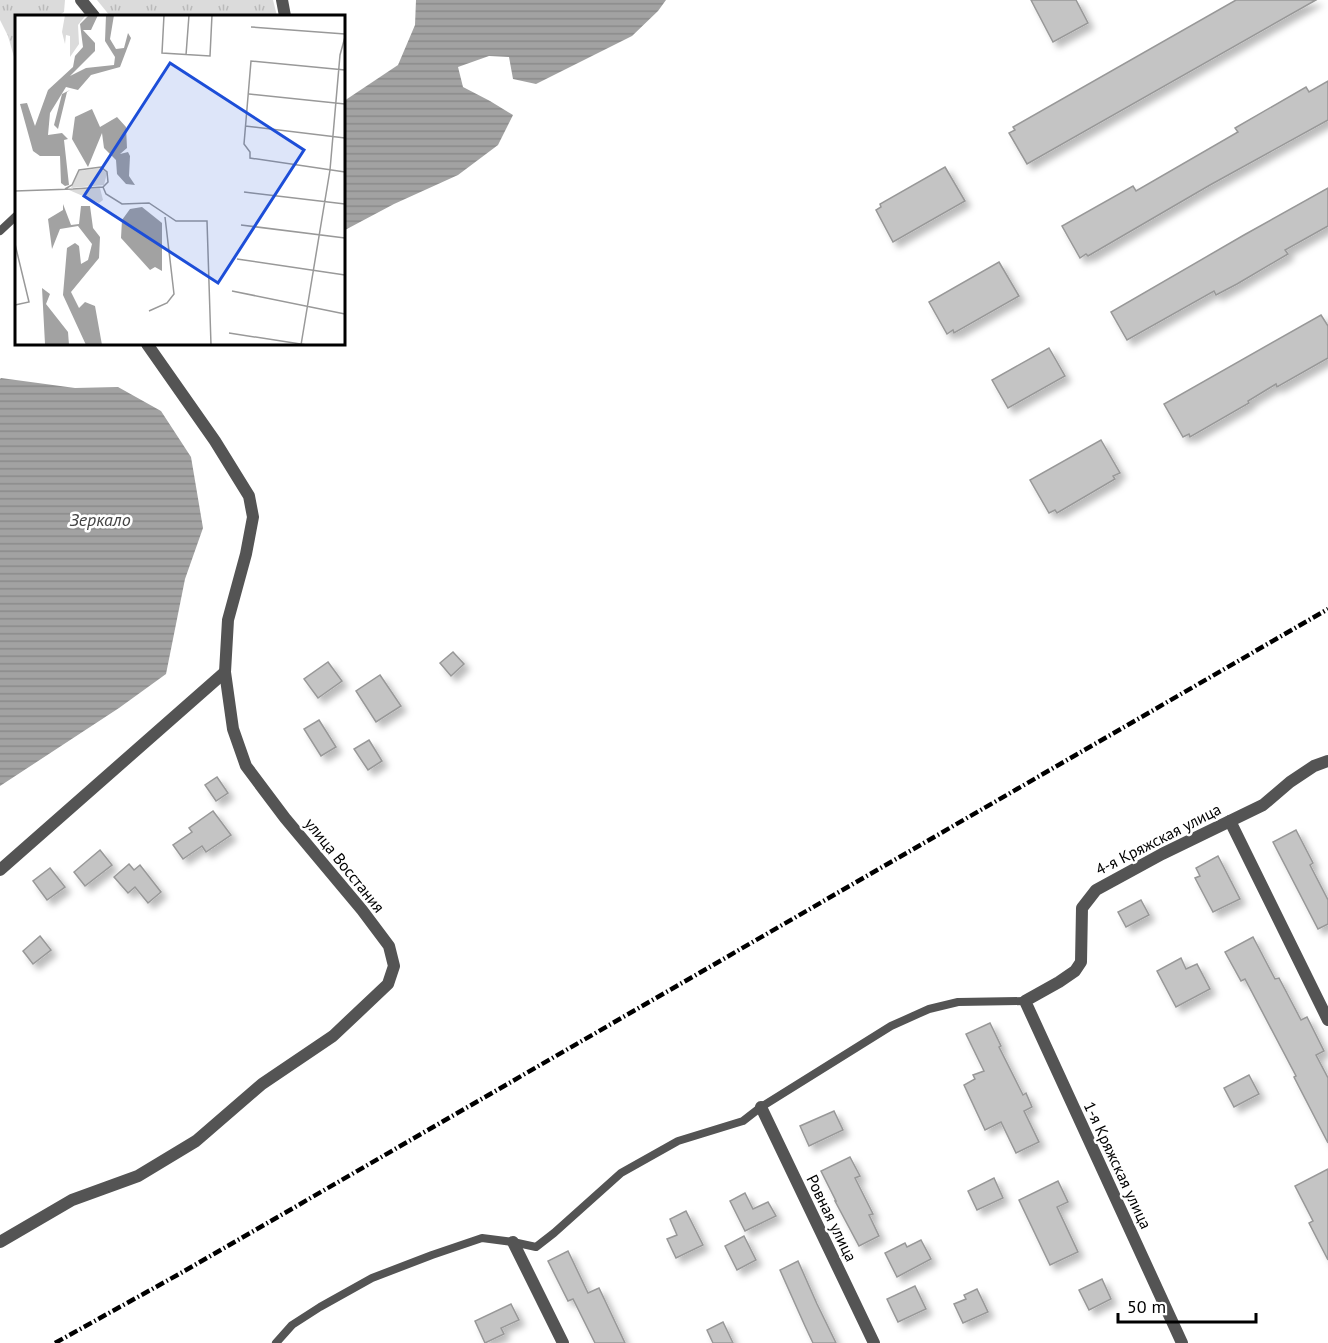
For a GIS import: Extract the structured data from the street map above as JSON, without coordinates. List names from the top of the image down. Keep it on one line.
{"streets":{"street":["4-я Кряжская улица","улица Восстания","1-я Кряжская улица","Ровная улица"]},"crossings":[["4-я Кряжская улица","1-я Кряжская улица"]],"water":["Зеркало"],"scale_bar":"50 m"}
